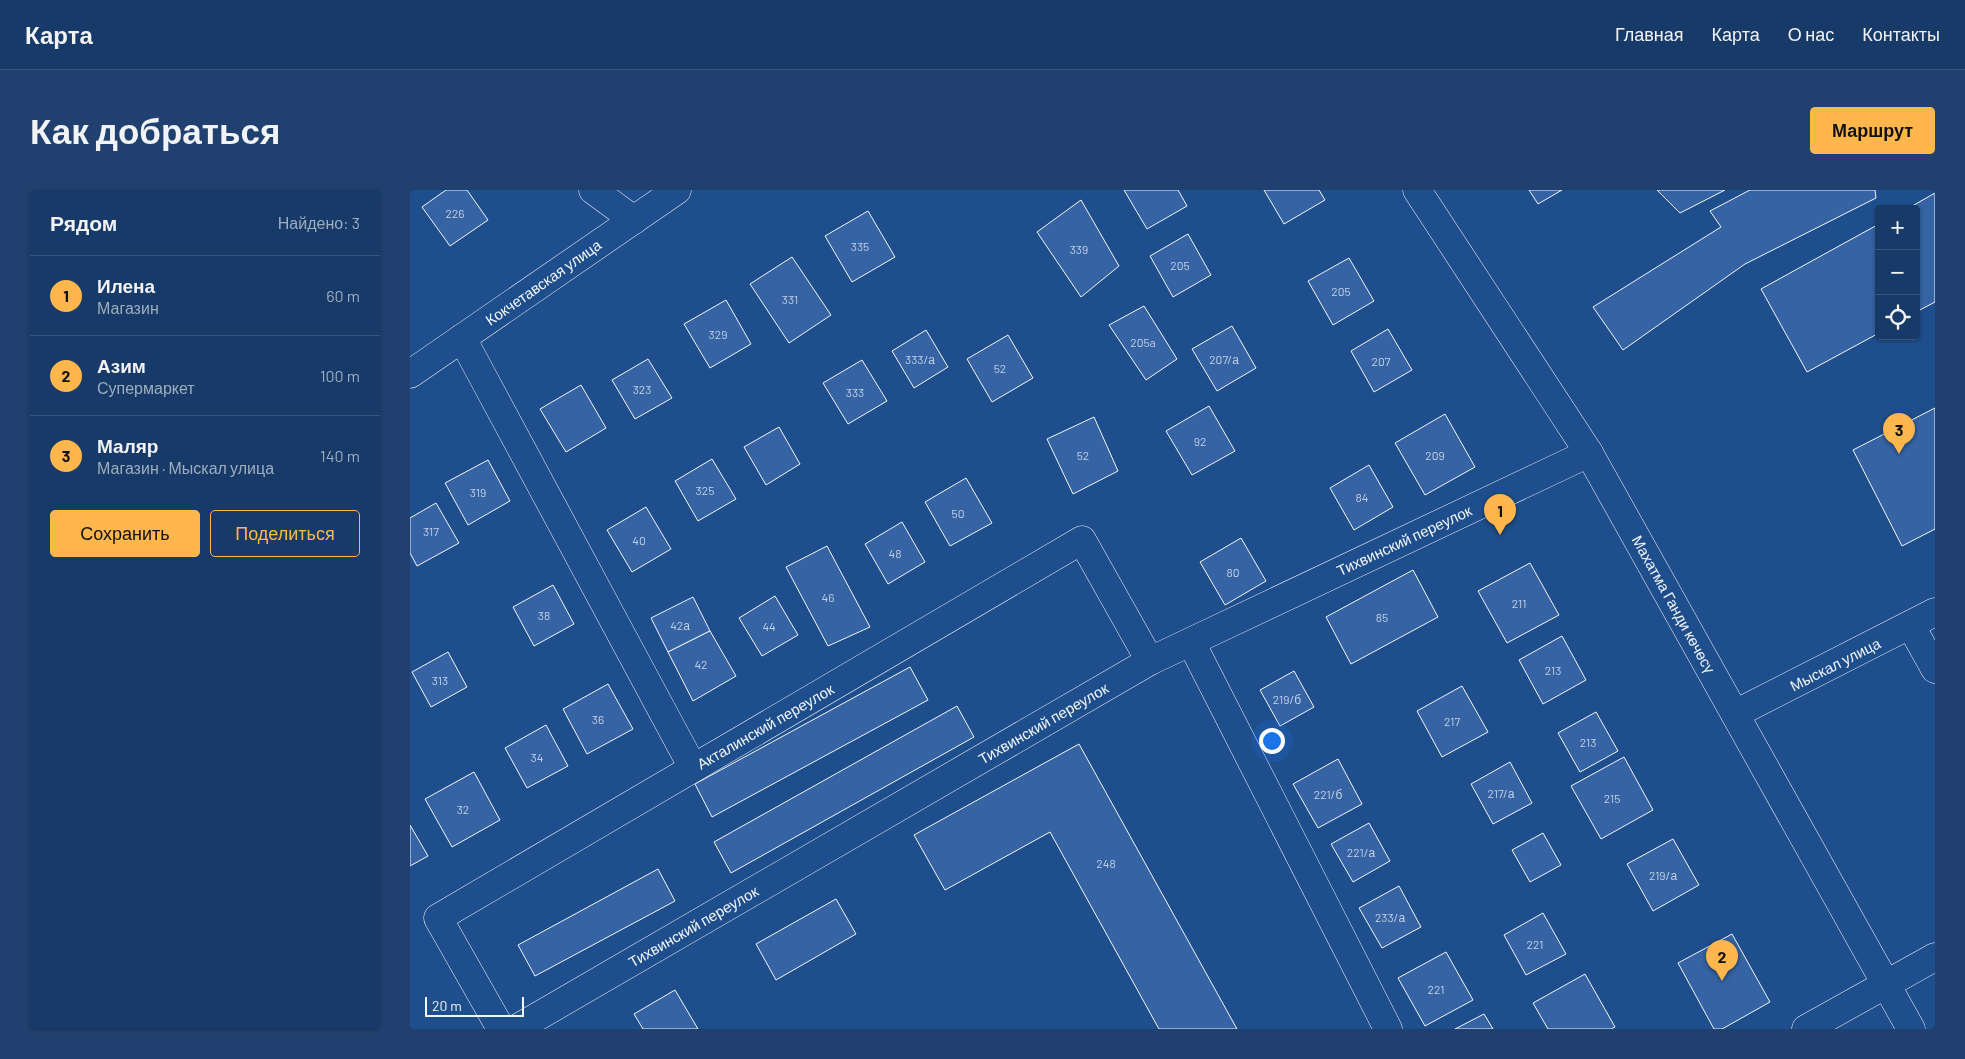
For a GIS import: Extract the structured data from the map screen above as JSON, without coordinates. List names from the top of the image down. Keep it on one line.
{"streets":{"street":["Кокчетавская улица","Тихвинский переулок","Махатма Ганди көчөсү","Мыскал улица","Акталинский переулок"]},"crossings":[["Тихвинский переулок","Махатма Ганди көчөсү"],["Тихвинский переулок","Акталинский переулок"],["Махатма Ганди көчөсү","Мыскал улица"]],"house_numbers":["226","335","339","205","205","331","329","205a","333/а","207/а","207","52","323","333","92","52","209","325","319","84","50","317","40","48","80","46","211","38","85","42а","44","42","213","313","219/б","36","217","213","34","217/а","221/б","215","32","221/а","248","219/а","233/а","221","221"],"scale_bar":"20 m","page":{"header":"Карта","nav":["Главная","Карта","О нас","Контакты"],"buttons":["Маршрут",["Сохранить","Поделиться"]],"title":"Как добраться","heading":["Рядом","Найдено: 3"],"map_buttons":["+","−"],"list":[{"mark":"1","name":"Илена","note":"Магазин","value":"60 m"},{"mark":"2","name":"Азим","note":"Супермаркет","value":"100 m"},{"mark":"3","name":"Маляр","note":"Магазин · Мыскал улица","value":"140 m"}],"pins":["3","1","2"],"scale":"20 m"}}
